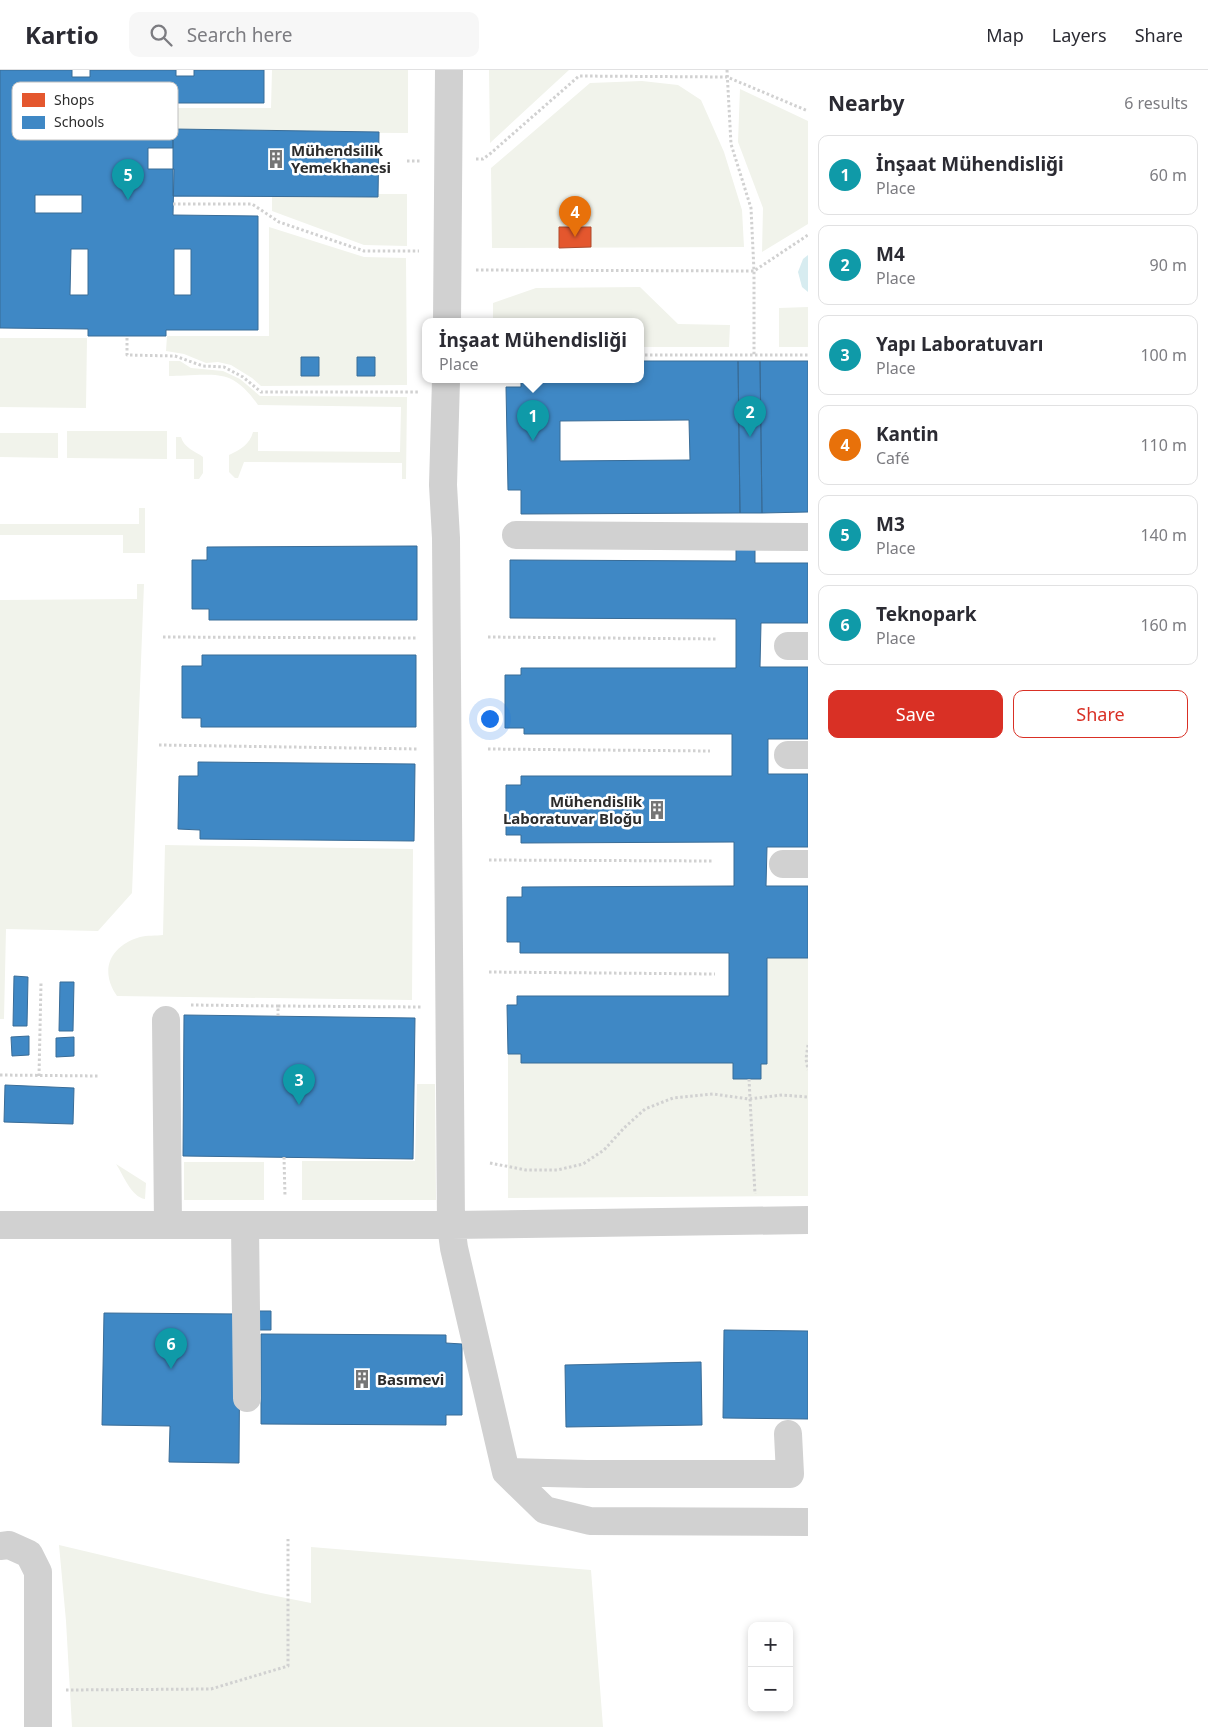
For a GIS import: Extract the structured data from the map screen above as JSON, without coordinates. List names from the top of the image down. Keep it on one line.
{"places":{"building":["Mühendsilik Yemekhanesi","Mühendislik Laboratuvar Bloğu","Basımevi"]},"legend":["Shops","Schools"],"page":{"header":"Kartio","search":"Search here","nav":["Map","Layers","Share"],"heading":["Nearby","6 results"],"list":[{"mark":"1","name":"İnşaat Mühendisliği","note":"Place","value":"60 m"},{"mark":"2","name":"M4","note":"Place","value":"90 m"},{"mark":"3","name":"Yapı Laboratuvarı","note":"Place","value":"100 m"},{"mark":"4","name":"Kantin","note":"Café","value":"110 m"},{"mark":"5","name":"M3","note":"Place","value":"140 m"},{"mark":"6","name":"Teknopark","note":"Place","value":"160 m"}],"pins":["5","4","2","1","3","6"],"popup":["İnşaat Mühendisliği","Place"],"buttons":["Save","Share"],"map_buttons":["+","−"]}}
